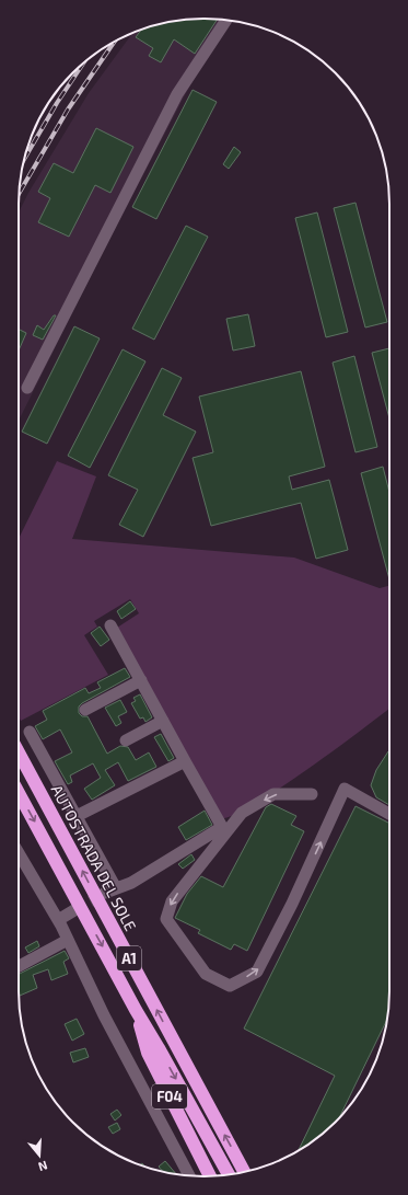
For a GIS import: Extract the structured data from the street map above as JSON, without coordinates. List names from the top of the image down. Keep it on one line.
{"streets":{"highway":["AUTOSTRADA DEL SOLE","A1","F04"]},"crossings":[["A1","F04"]],"north":"bottom"}
